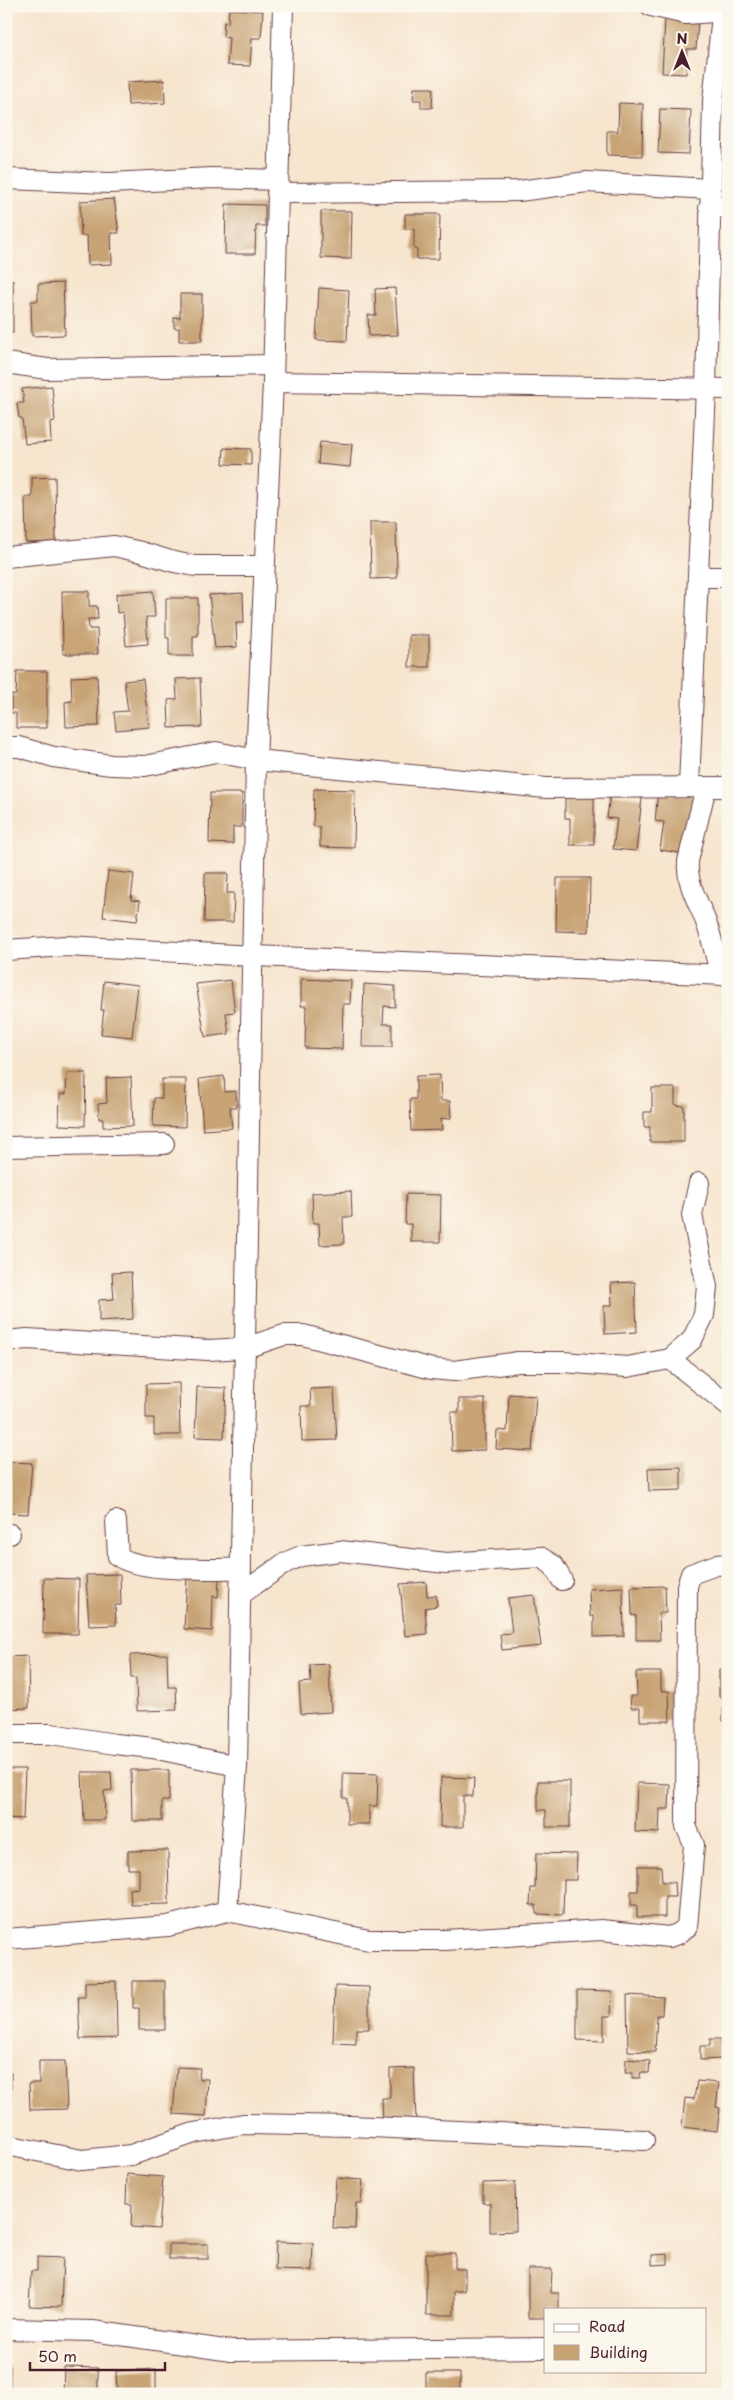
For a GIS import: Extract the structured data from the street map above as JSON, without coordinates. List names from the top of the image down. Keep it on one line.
{"legend":["Road","Building"],"scale_bar":"50 m","north":"top"}
